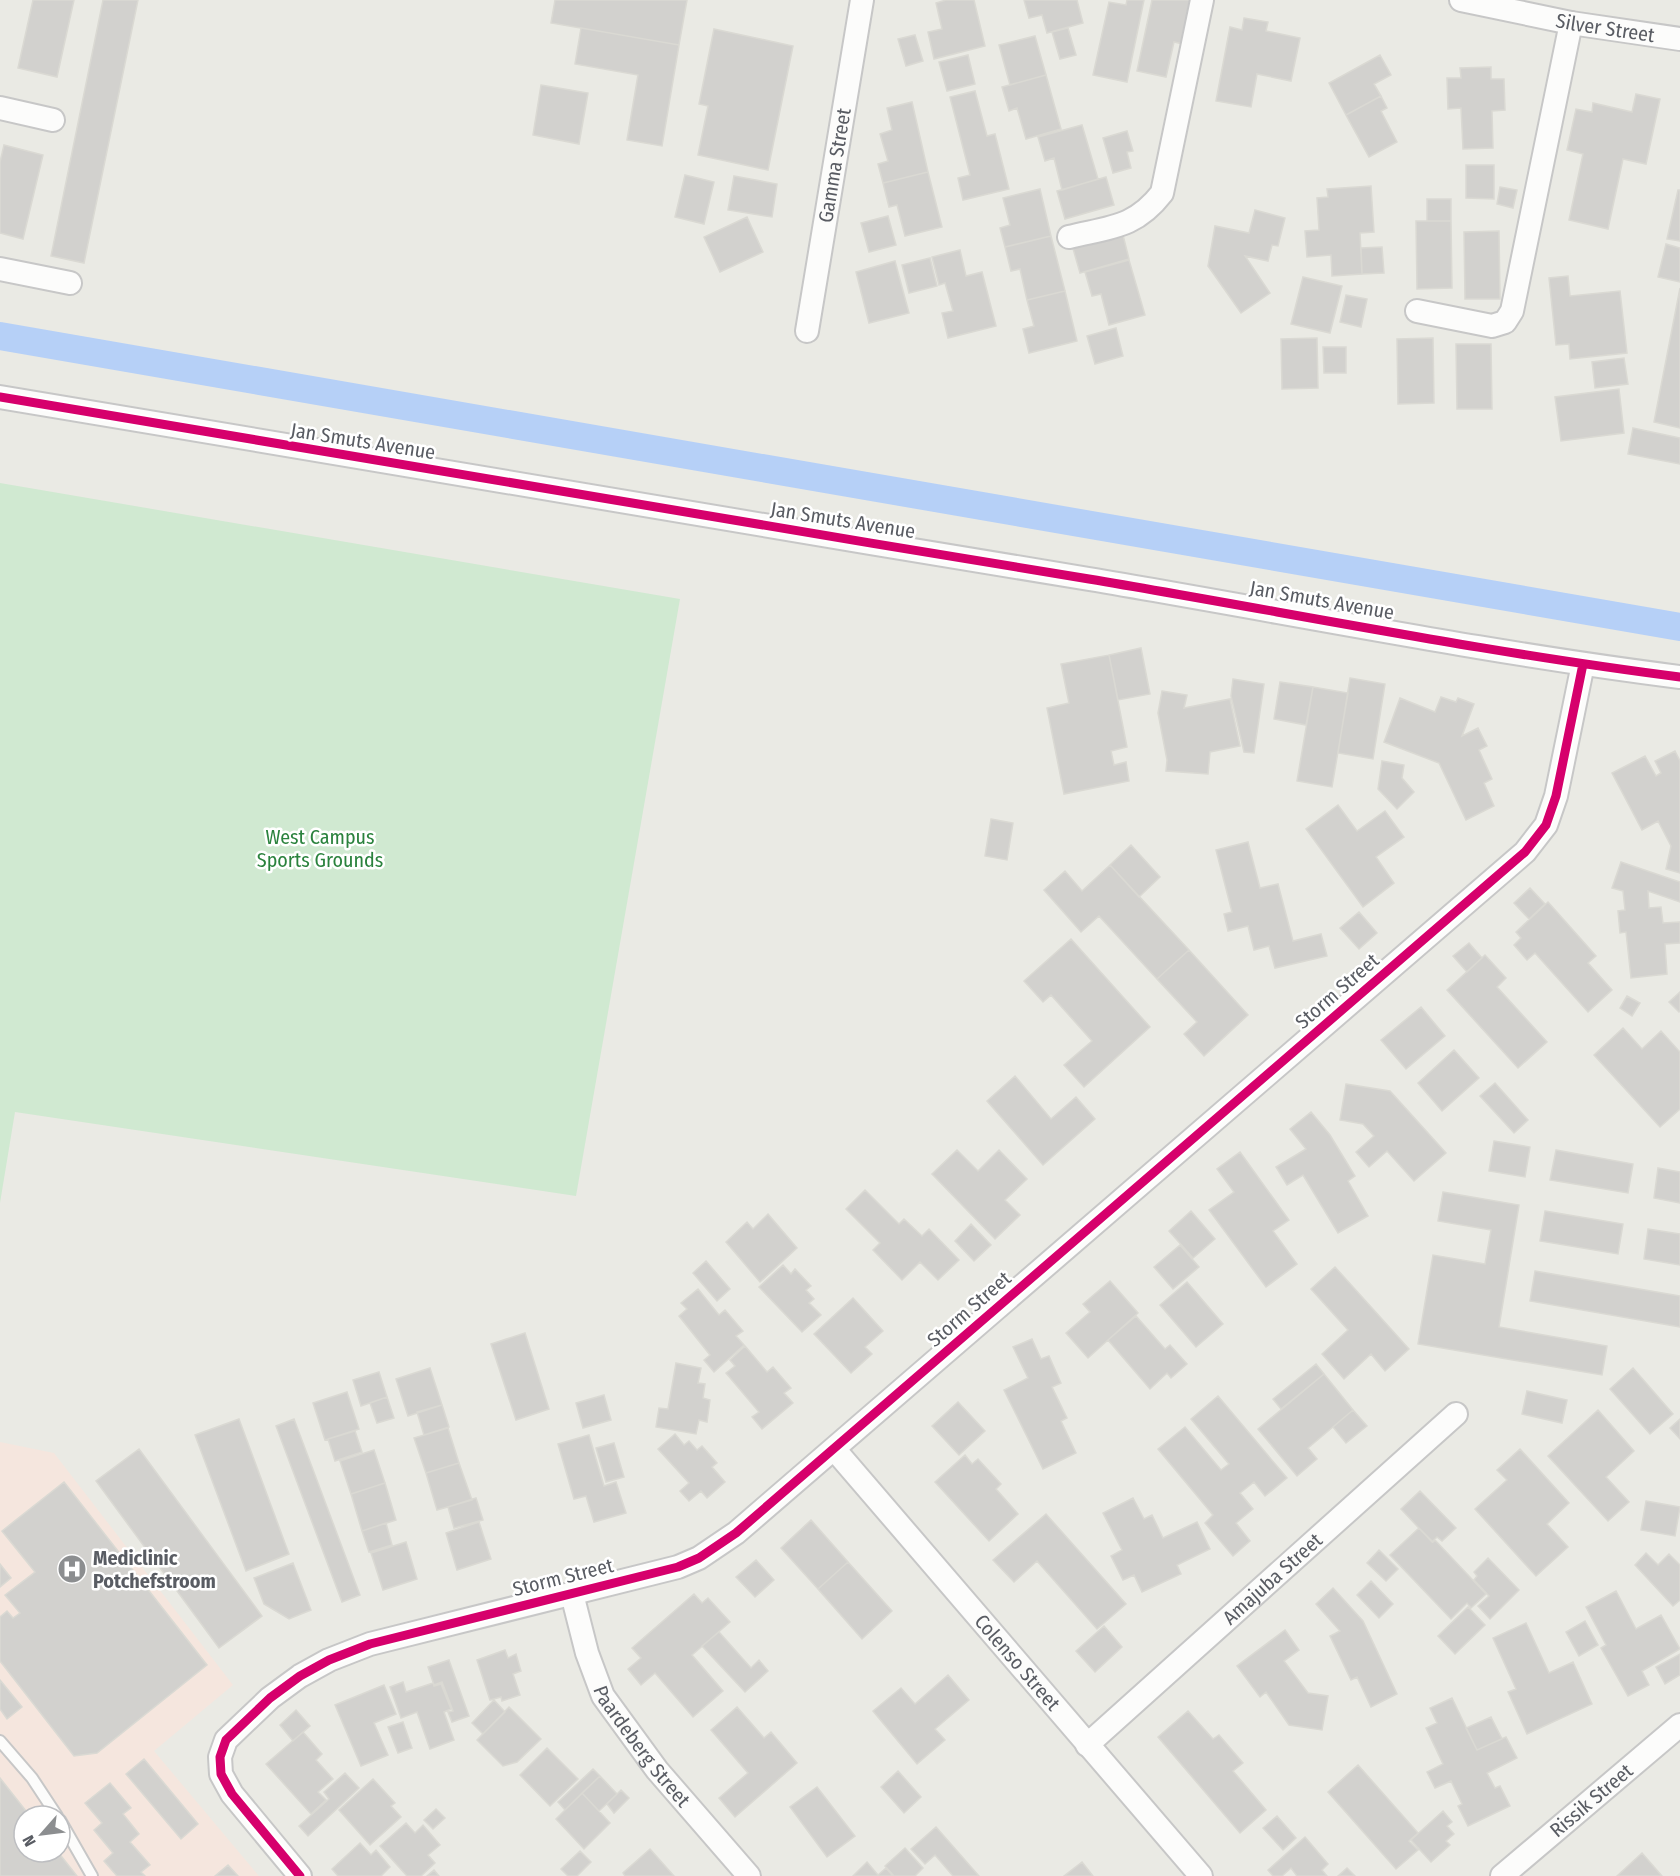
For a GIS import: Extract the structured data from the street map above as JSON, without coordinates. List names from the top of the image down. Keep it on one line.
{"streets":{"street":["Silver Street","Gamma Street","Jan Smuts Avenue","Storm Street","Amajuba Street","Colenso Street","Paardeberg Street","Rissik Street"]},"crossings":[["Jan Smuts Avenue","Storm Street"],["Storm Street","Colenso Street"],["Storm Street","Paardeberg Street"],["Amajuba Street","Colenso Street"]],"parks":["West Campus Sports Grounds"],"places":{"hospital":["Mediclinic Potchefstroom"]},"north":"bottom left"}
